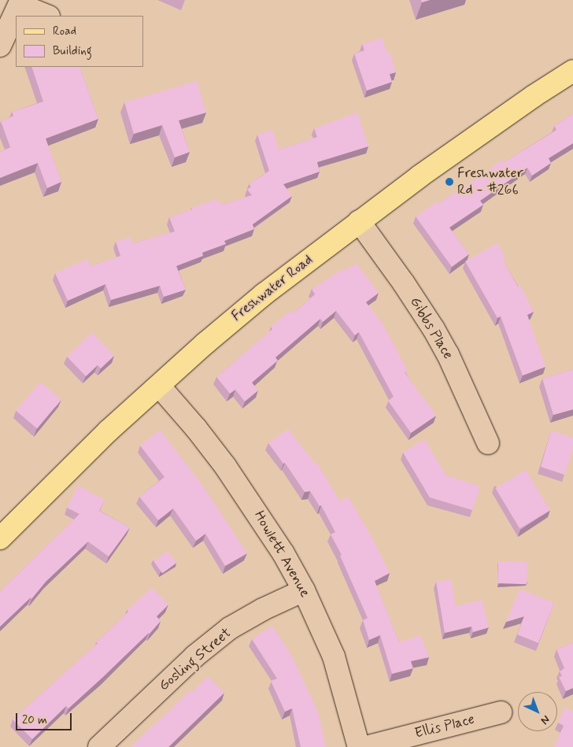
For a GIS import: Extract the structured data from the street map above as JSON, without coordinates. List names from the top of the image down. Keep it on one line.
{"streets":{"main road":["Freshwater Road"],"street":["Gibbs Place","Howlett Avenue","Gosling Street","Ellis Place"]},"crossings":[["Freshwater Road","Gibbs Place"],["Freshwater Road","Howlett Avenue"],["Howlett Avenue","Gosling Street"]],"places":["Freshwater Rd - #266"],"legend":["Road","Building"],"scale_bar":"20 m","north":"bottom right"}
